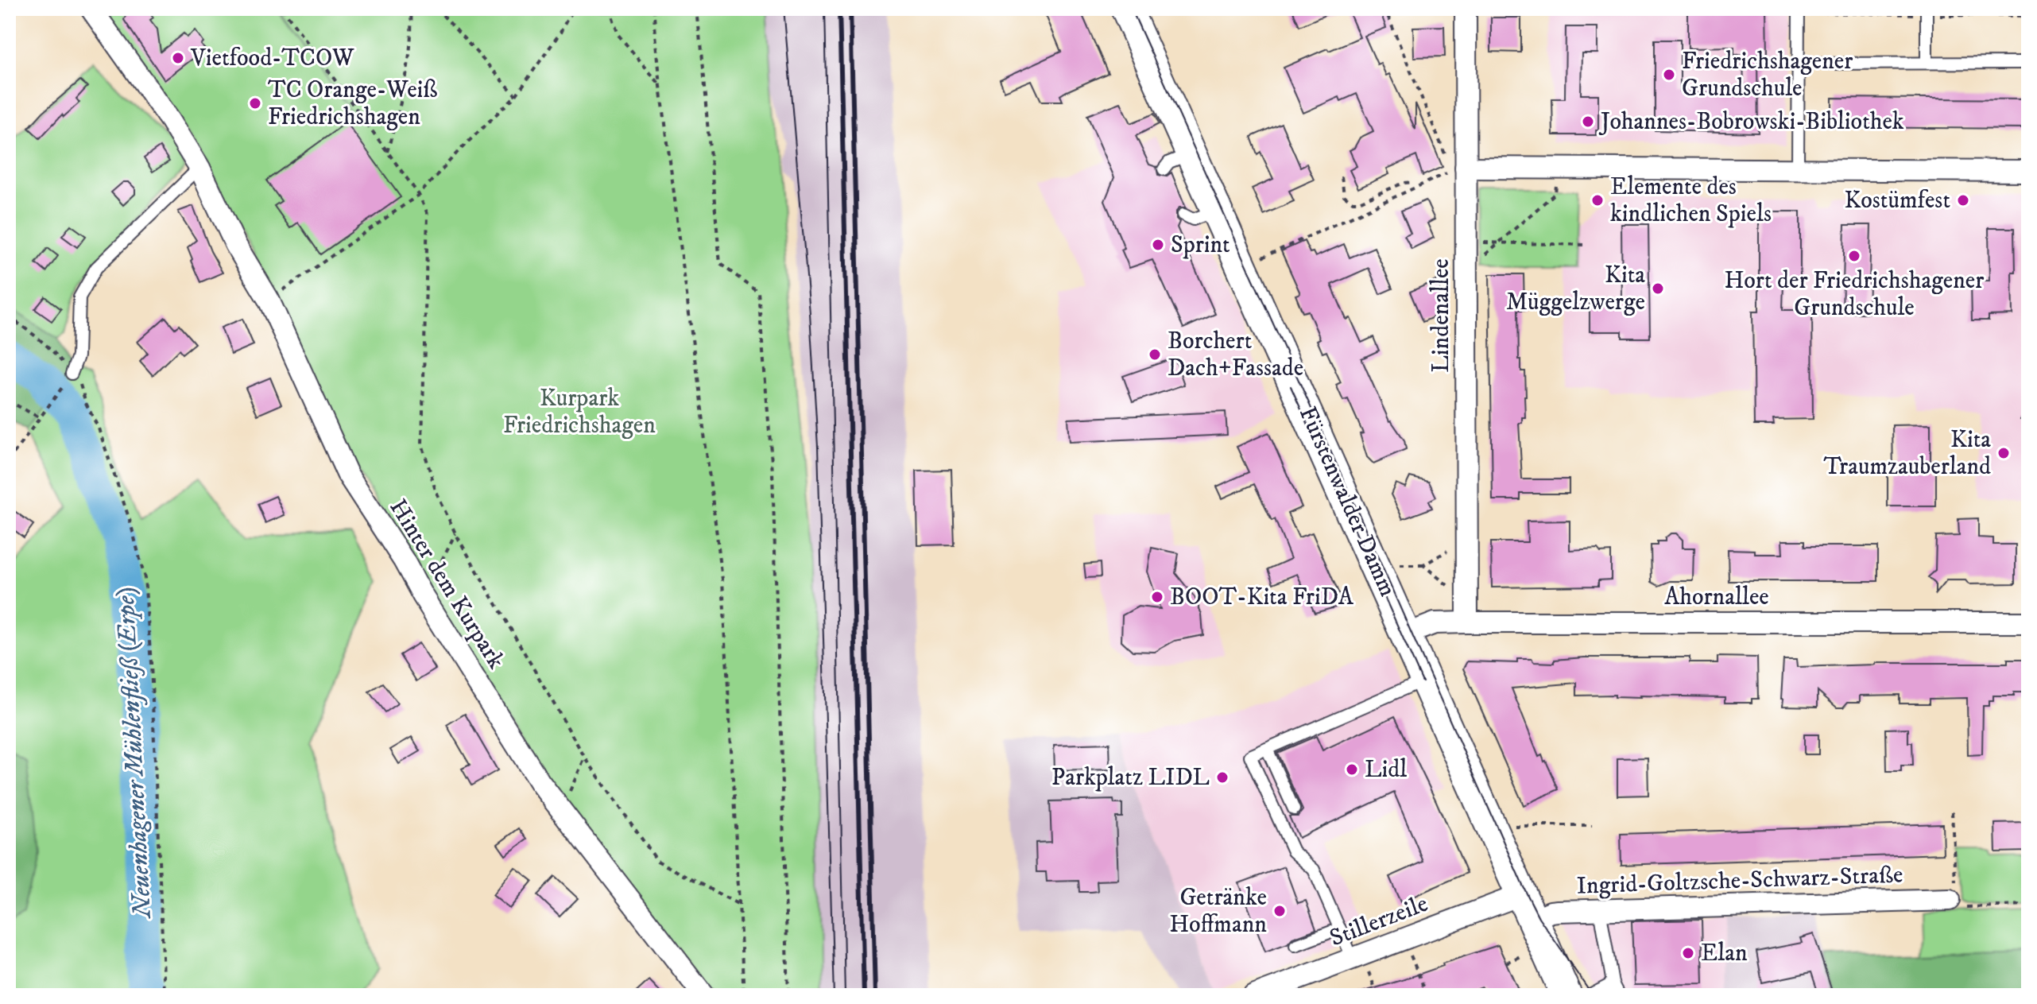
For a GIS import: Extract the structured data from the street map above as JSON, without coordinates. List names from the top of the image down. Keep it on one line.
{"streets":{"main road":["Fürstenwalder Damm"],"street":["Lindenallee","Hinter dem Kurpark","Ahornallee","Ingrid-Goltzsche-Schwarz-Straße","Stillerzeile"]},"crossings":[["Lindenallee","Ahornallee"],["Fürstenwalder Damm","Ahornallee"],["Fürstenwalder Damm","Ingrid-Goltzsche-Schwarz-Straße"],["Fürstenwalder Damm","Stillerzeile"],["Ingrid-Goltzsche-Schwarz-Straße","Stillerzeile"]],"water":["Neuenhagener Mühlenfließ (Erpe)"],"parks":["Kurpark Friedrichshagen"],"places":["Vietfood-TCOW","Friedrichshagener Grundschule","TC Orange-Weiß Friedrichshagen","Johannes-Bobrowski-Bibliothek","Elemente des kindlichen Spiels","Kostümfest","Sprint","Hort der Friedrichshagener Grundschule","Kita Müggelzwerge","Borchert Dach+Fassade","Kita Traumzauberland","BOOT-Kita FriDA","Lidl","Parkplatz LIDL","Getränke Hoffmann","Elan"]}
